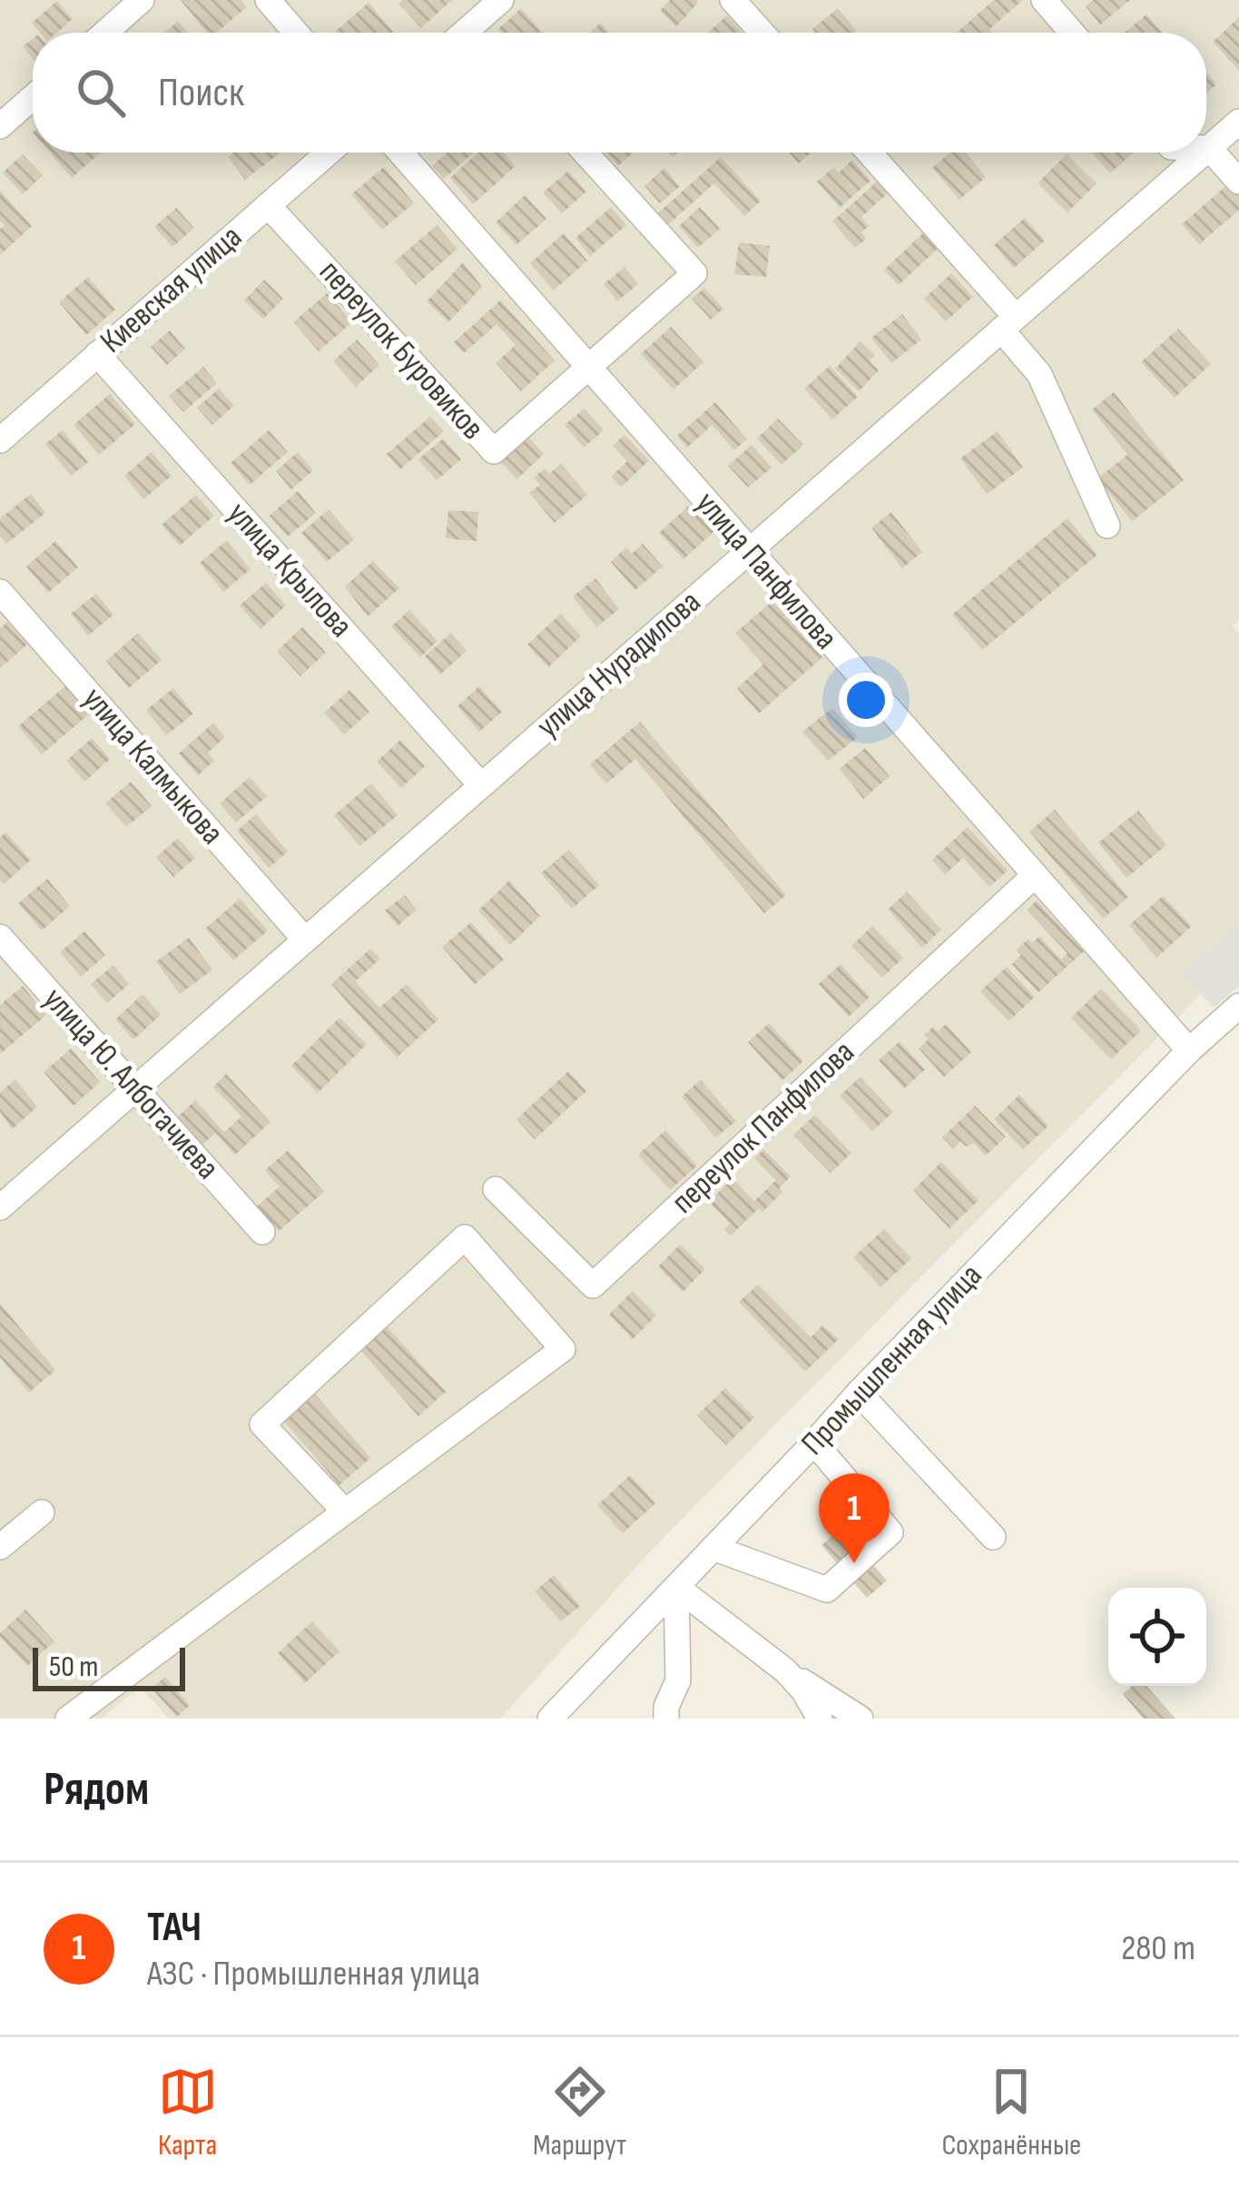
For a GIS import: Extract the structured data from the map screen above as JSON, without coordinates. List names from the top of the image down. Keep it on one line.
{"streets":{"street":["Киевская улица","переулок Буровиков","улица Крылова","улица Панфилова","улица Нурадилова","улица Калмыкова","улица Ю. Албогачиева","переулок Панфилова","Промышленная улица"]},"crossings":[["Киевская улица","переулок Буровиков"],["Киевская улица","улица Крылова"],["переулок Буровиков","улица Панфилова"],["улица Крылова","улица Нурадилова"],["улица Панфилова","улица Нурадилова"],["улица Панфилова","переулок Панфилова"],["улица Панфилова","Промышленная улица"],["улица Нурадилова","улица Калмыкова"],["улица Нурадилова","улица Ю. Албогачиева"]],"scale_bar":"50 m","page":{"search":"Поиск","pins":"1","scale":"50 m","heading":"Рядом","list":[{"mark":"1","name":"ТАЧ","note":"АЗС · Промышленная улица","value":"280 m"}],"nav":["Карта","Маршрут","Сохранённые"]}}
